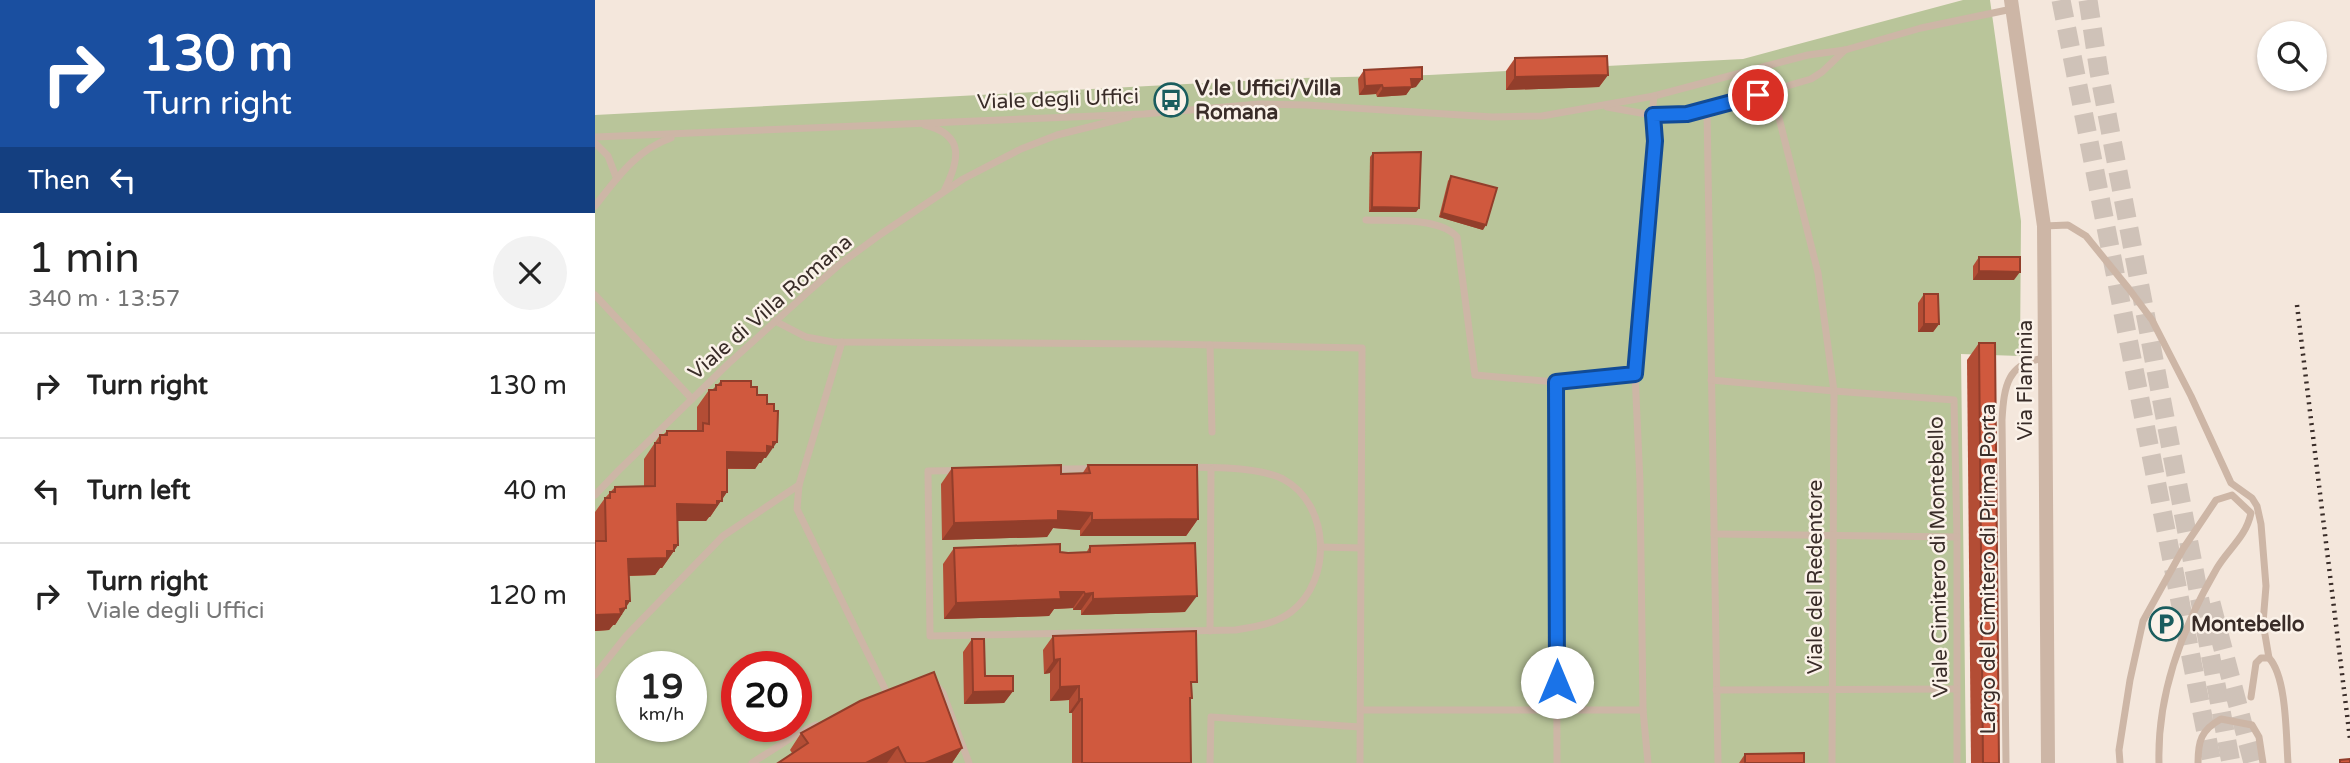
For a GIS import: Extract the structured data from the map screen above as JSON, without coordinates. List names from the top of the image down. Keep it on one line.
{"streets":{"street":["Via Flaminia"],"lane":["Viale degli Uffici","Viale di Villa Romana","Viale Cimitero di Montebello","Largo del Cimitero di Prima Porta","Viale del Redentore"]},"crossings":[["Viale degli Uffici","Viale di Villa Romana"],["Viale degli Uffici","Via Flaminia"],["Via Flaminia","Largo del Cimitero di Prima Porta"],["Viale Cimitero di Montebello","Viale del Redentore"]],"places":{"bus stop":["V.le Uffici/Villa Romana"],"parking":["Montebello"]},"page":{"turn":["130 m","Turn right"],"then":"Then","heading":["1 min","340 m · 13:57"],"list":[{"name":"Turn right","value":"130 m"},{"name":"Turn left","value":"40 m"},{"name":"Turn right","note":"Viale degli Uffici","value":"120 m"}],"speed":"19 km/h","limit":"20"}}
